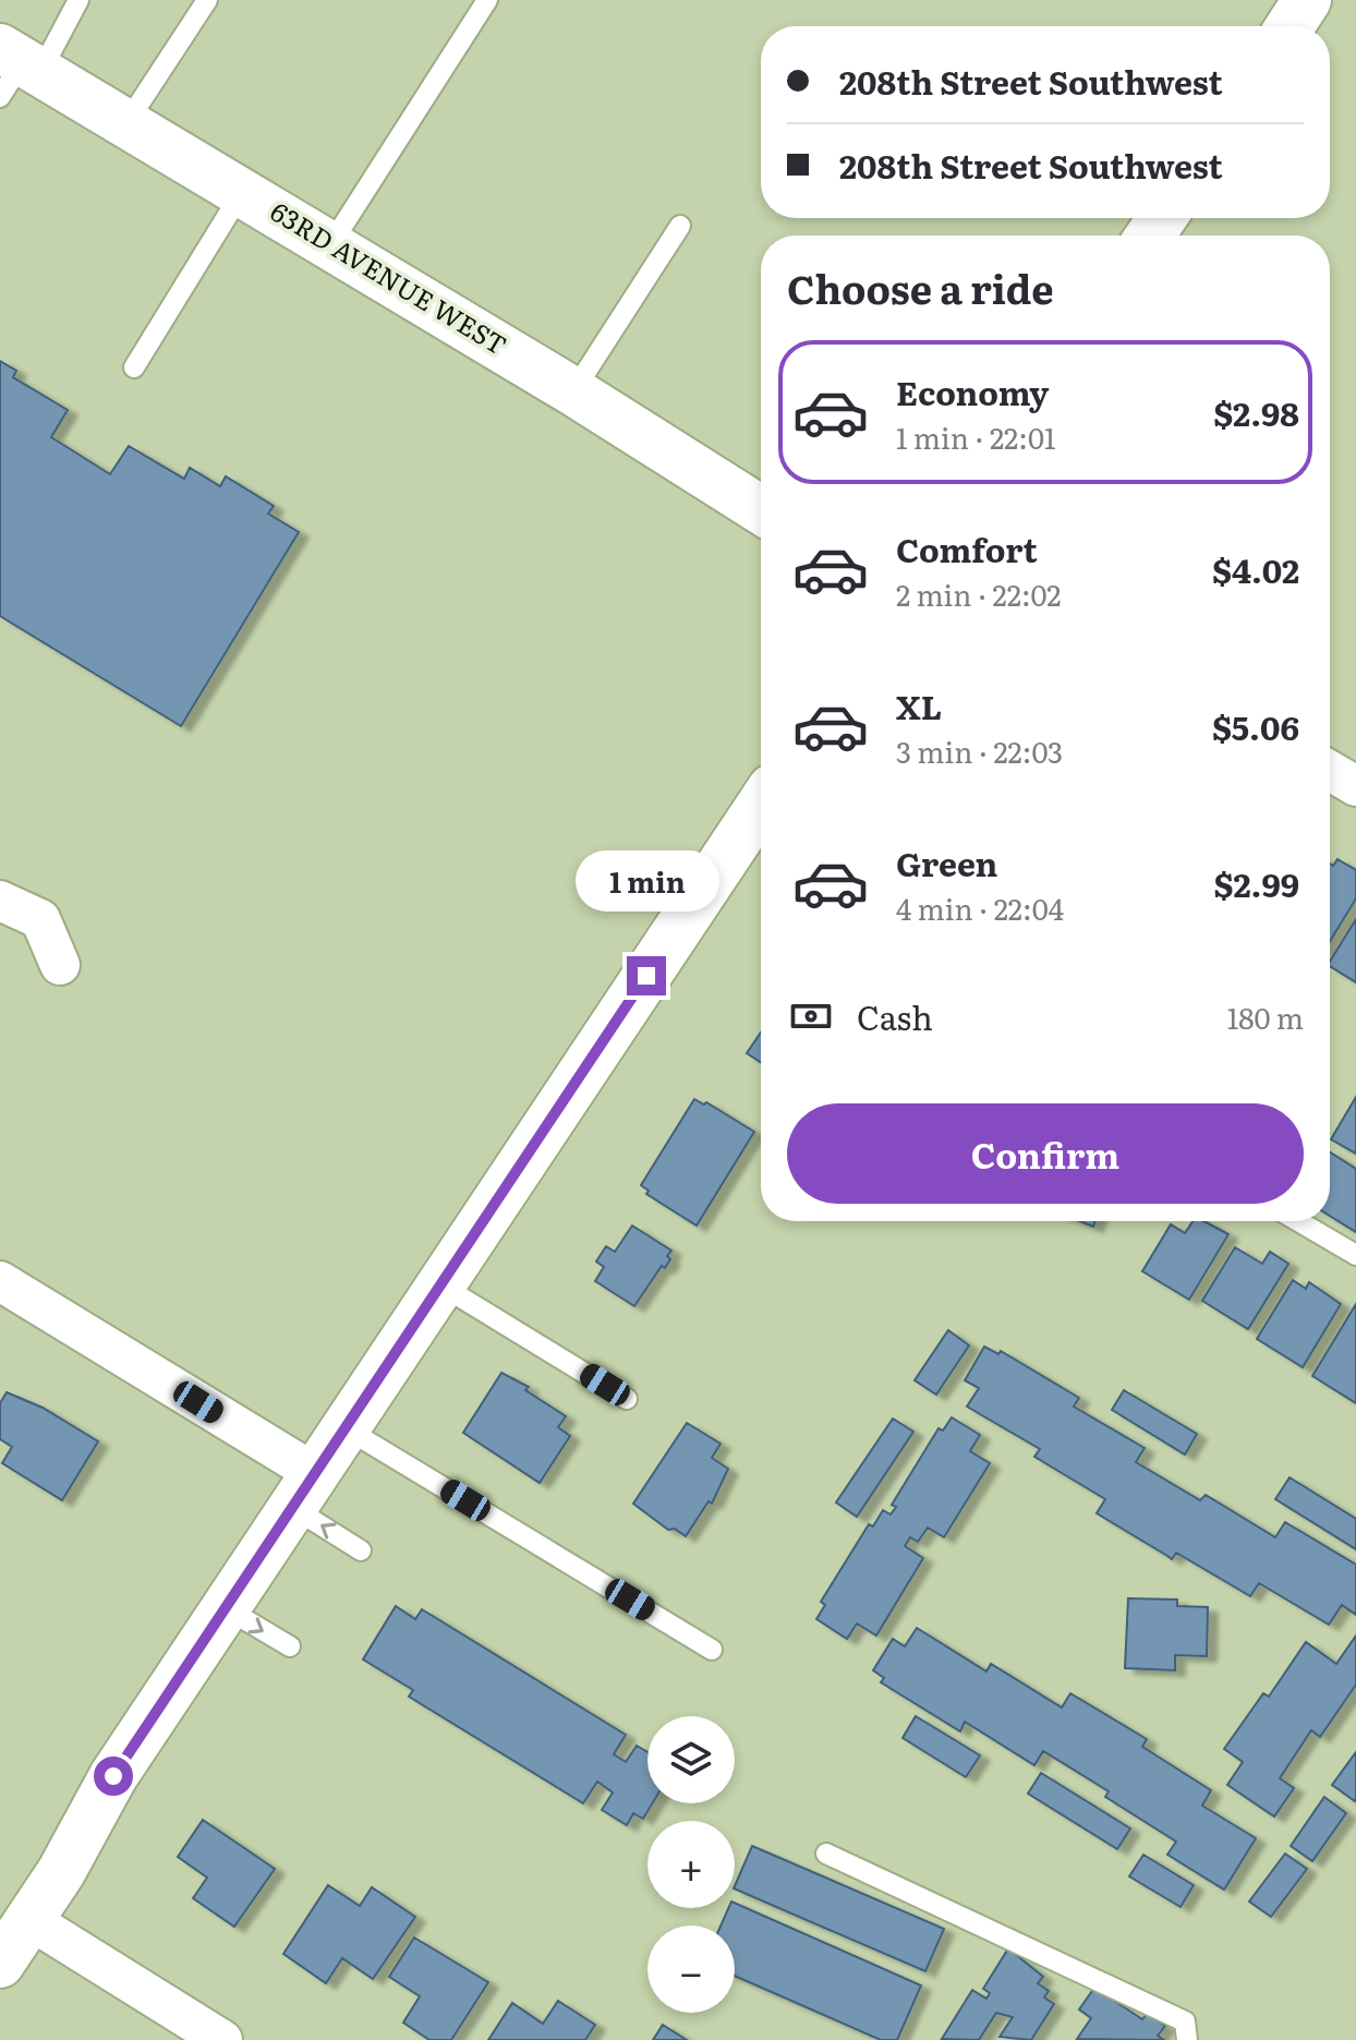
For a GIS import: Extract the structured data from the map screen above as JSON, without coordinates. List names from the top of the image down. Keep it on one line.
{"streets":{"street":["63RD AVENUE WEST"]},"page":{"banner":["208th Street Southwest","208th Street Southwest"],"heading":"Choose a ride","list":[{"name":"Economy","note":"1 min · 22:01","value":"$2.98"},{"name":"Comfort","note":"2 min · 22:02","value":"$4.02"},{"name":"XL","note":"3 min · 22:03","value":"$5.06"},{"name":"Green","note":"4 min · 22:04","value":"$2.99"}],"bubble":"1 min","pay":["Cash","180 m"],"buttons":"Confirm","map_buttons":["+","−"]}}
